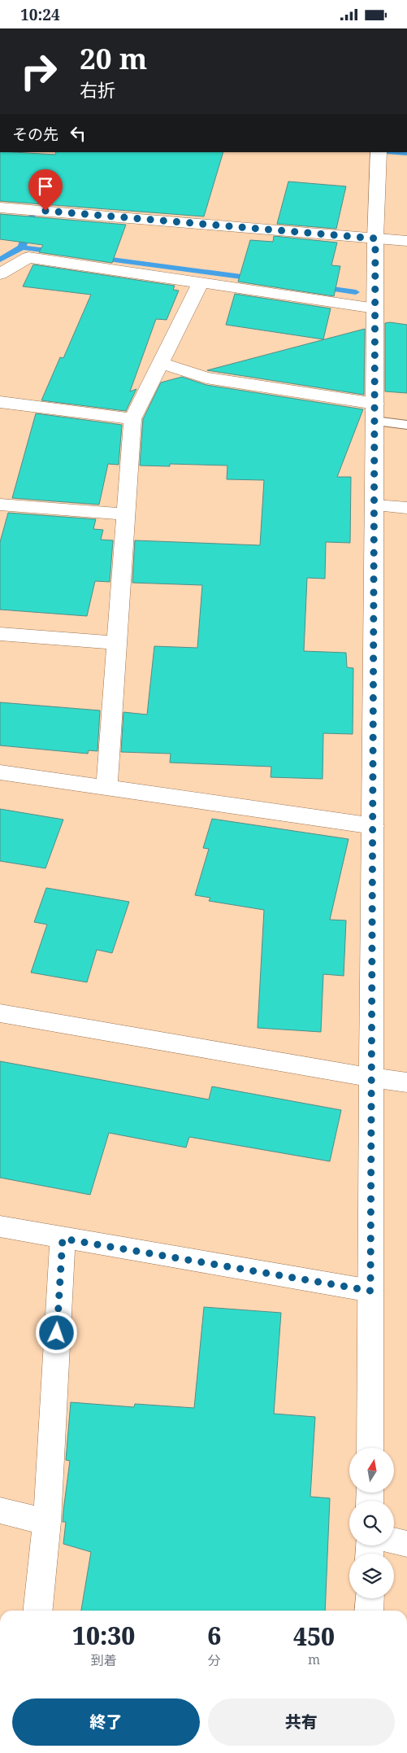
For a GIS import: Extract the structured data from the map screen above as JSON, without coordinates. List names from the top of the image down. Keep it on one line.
{"north":"top","page":{"status":"10:24","turn":["20 m","右折"],"then":"その先","eta":["10:30","到着","6","分","450","m"],"buttons":["終了","共有"]}}
